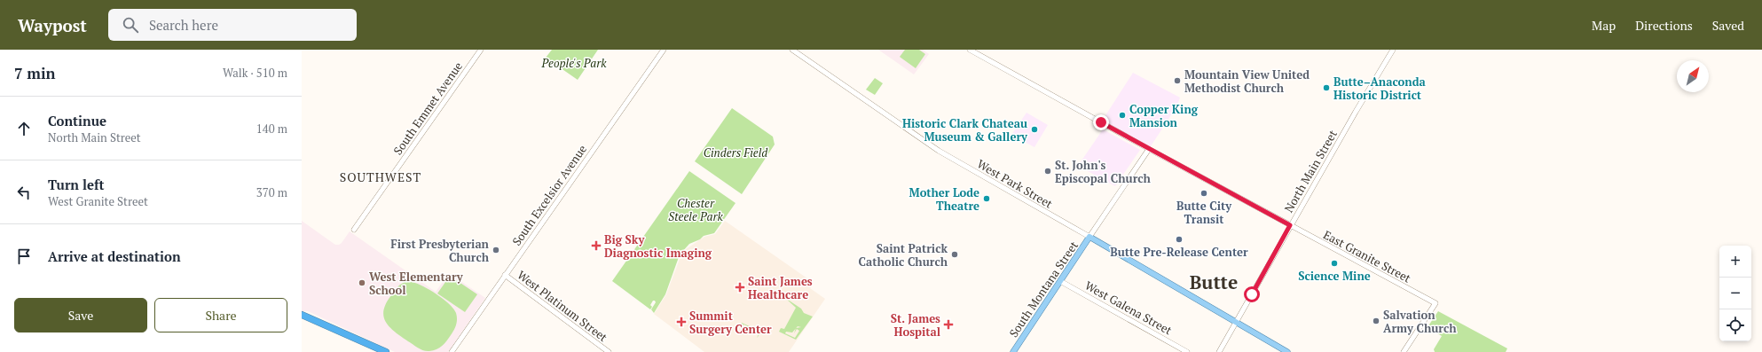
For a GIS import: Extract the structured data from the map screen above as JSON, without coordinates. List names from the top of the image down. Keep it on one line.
{"streets":{"main road":["West Park Street","South Montana Street"],"street":["South Emmet Avenue","North Main Street","South Excelsior Avenue","East Granite Street","West Platinum Street","West Galena Street"]},"crossings":[["North Main Street","West Park Street"],["North Main Street","East Granite Street"],["West Park Street","South Montana Street"],["South Excelsior Avenue","West Platinum Street"],["South Montana Street","West Galena Street"]],"districts":["SOUTHWEST","Butte"],"parks":["People's Park","Cinders Field","Chester Steele Park"],"places":{"other":["Mountain View United Methodist Church","Butte–Anaconda Historic District","Copper King Mansion","Historic Clark Chateau Museum & Gallery","St. John's Episcopal Church","Butte City Transit","Mother Lode Theatre","Butte Pre-Release Center","First Presbyterian Church","Saint Patrick Catholic Church","Science Mine","West Elementary School","Salvation Army Church"],"health":["Big Sky Diagnostic Imaging","Saint James Healthcare","Summit Surgery Center","St. James Hospital"]},"north":"top right","page":{"header":"Waypost","search":"Search here","nav":["Map","Directions","Saved"],"heading":["7 min","Walk · 510 m"],"list":[["Continue","North Main Street","140 m"],["Turn left","West Granite Street","370 m"],"Arrive at destination"],"map_buttons":["+","−"],"buttons":["Save","Share"]}}
